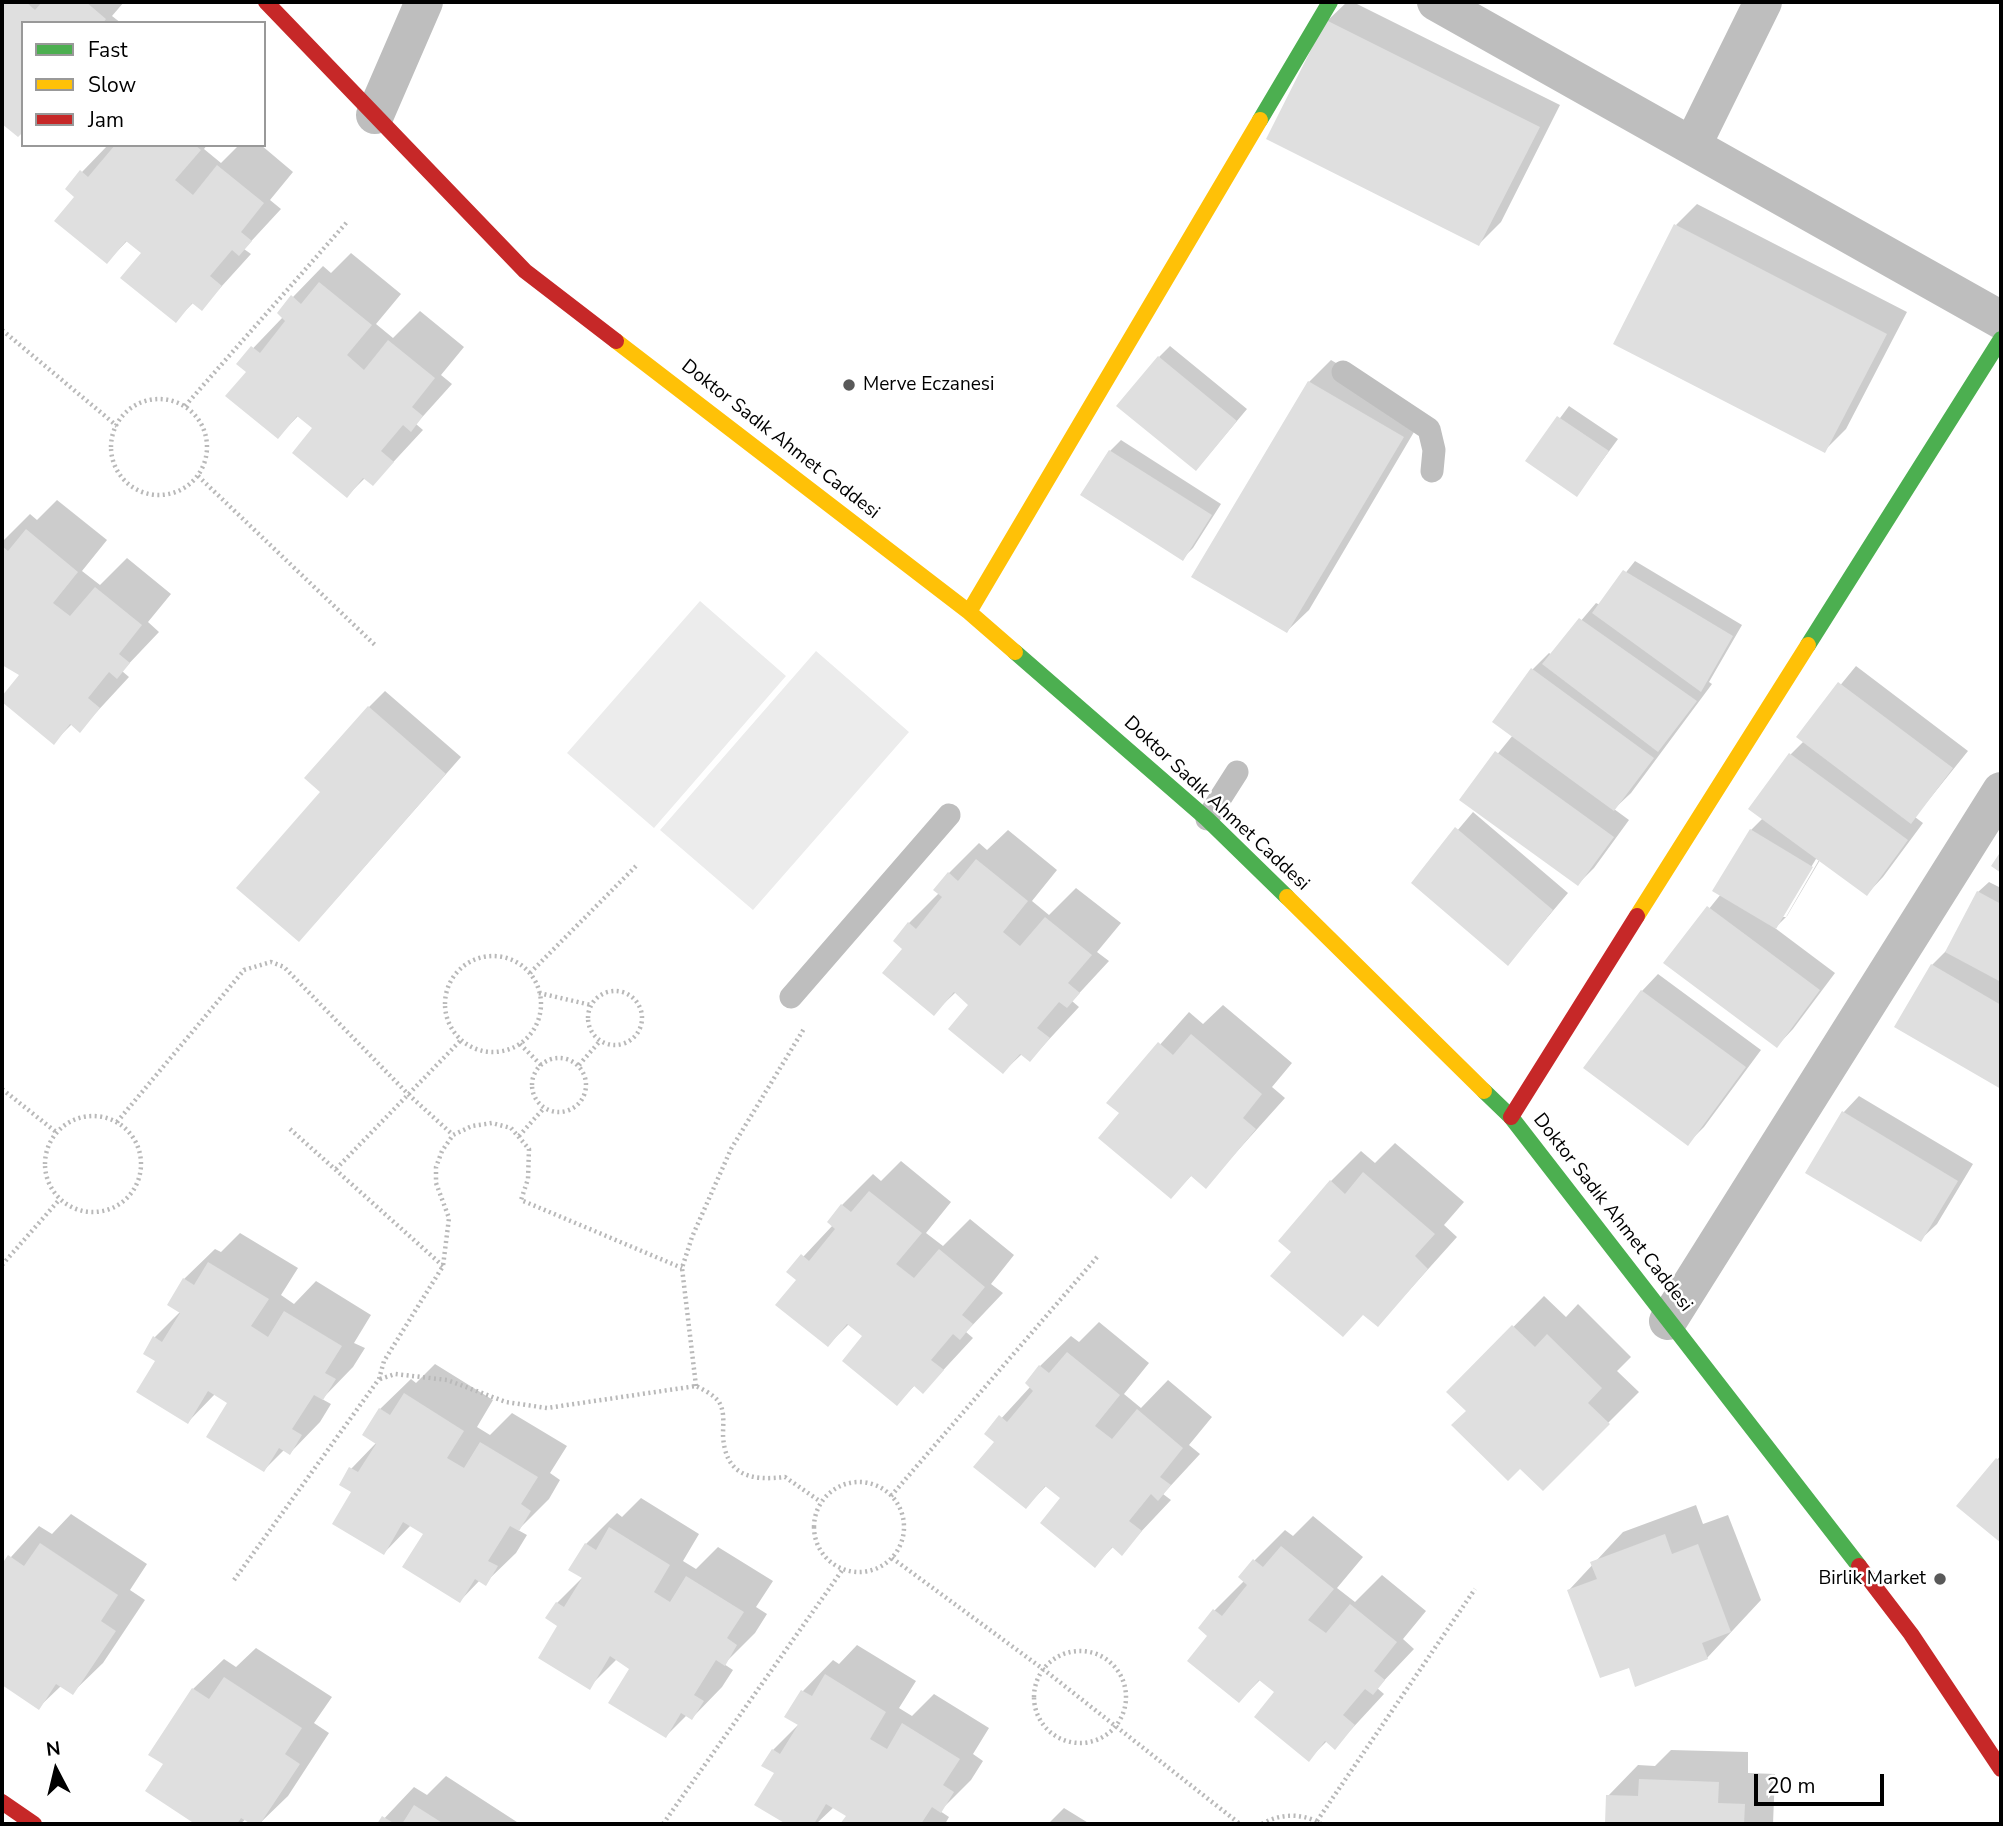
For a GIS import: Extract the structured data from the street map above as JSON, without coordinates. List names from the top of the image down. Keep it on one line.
{"streets":{"street":["Doktor Sadık Ahmet Caddesi"]},"places":["Merve Eczanesi","Birlik Market"],"legend":["Fast","Slow","Jam"],"scale_bar":"20 m","north":"top"}
